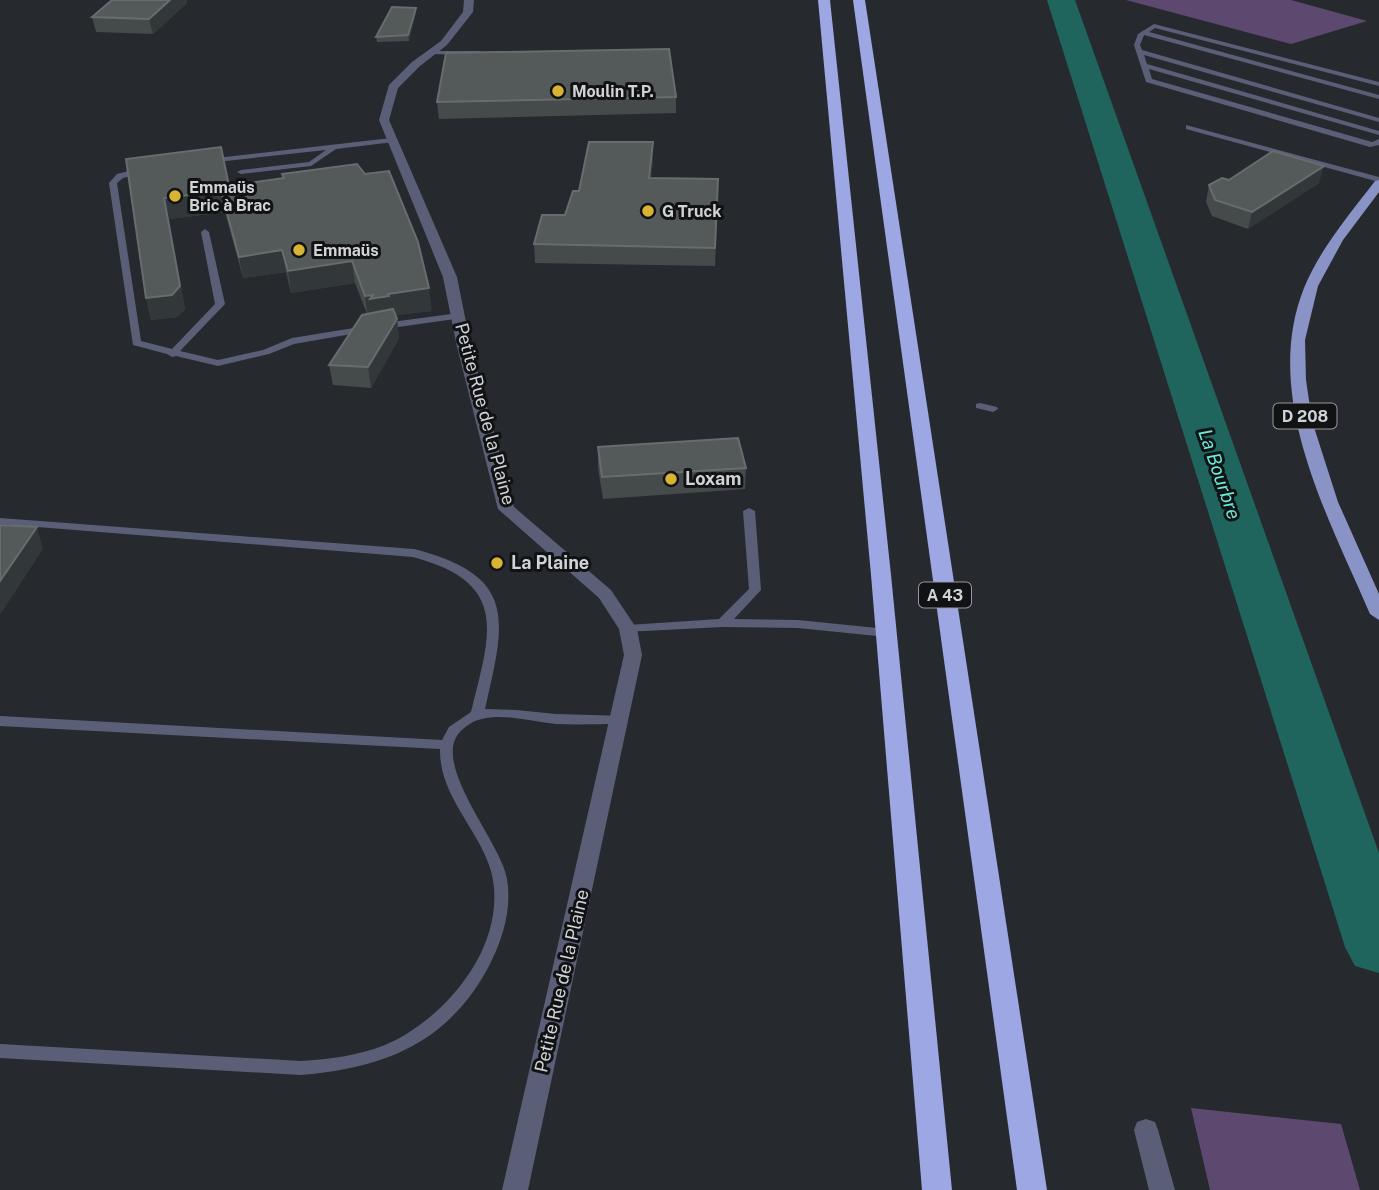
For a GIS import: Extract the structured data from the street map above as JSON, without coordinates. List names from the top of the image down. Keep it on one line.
{"streets":{"highway":["A 43"],"main road":["D 208"],"street":["Petite Rue de la Plaine"]},"water":["La Bourbre"],"places":["Moulin T.P.","Emmaüs Bric à Brac","G Truck","Emmaüs","Loxam","La Plaine"]}
